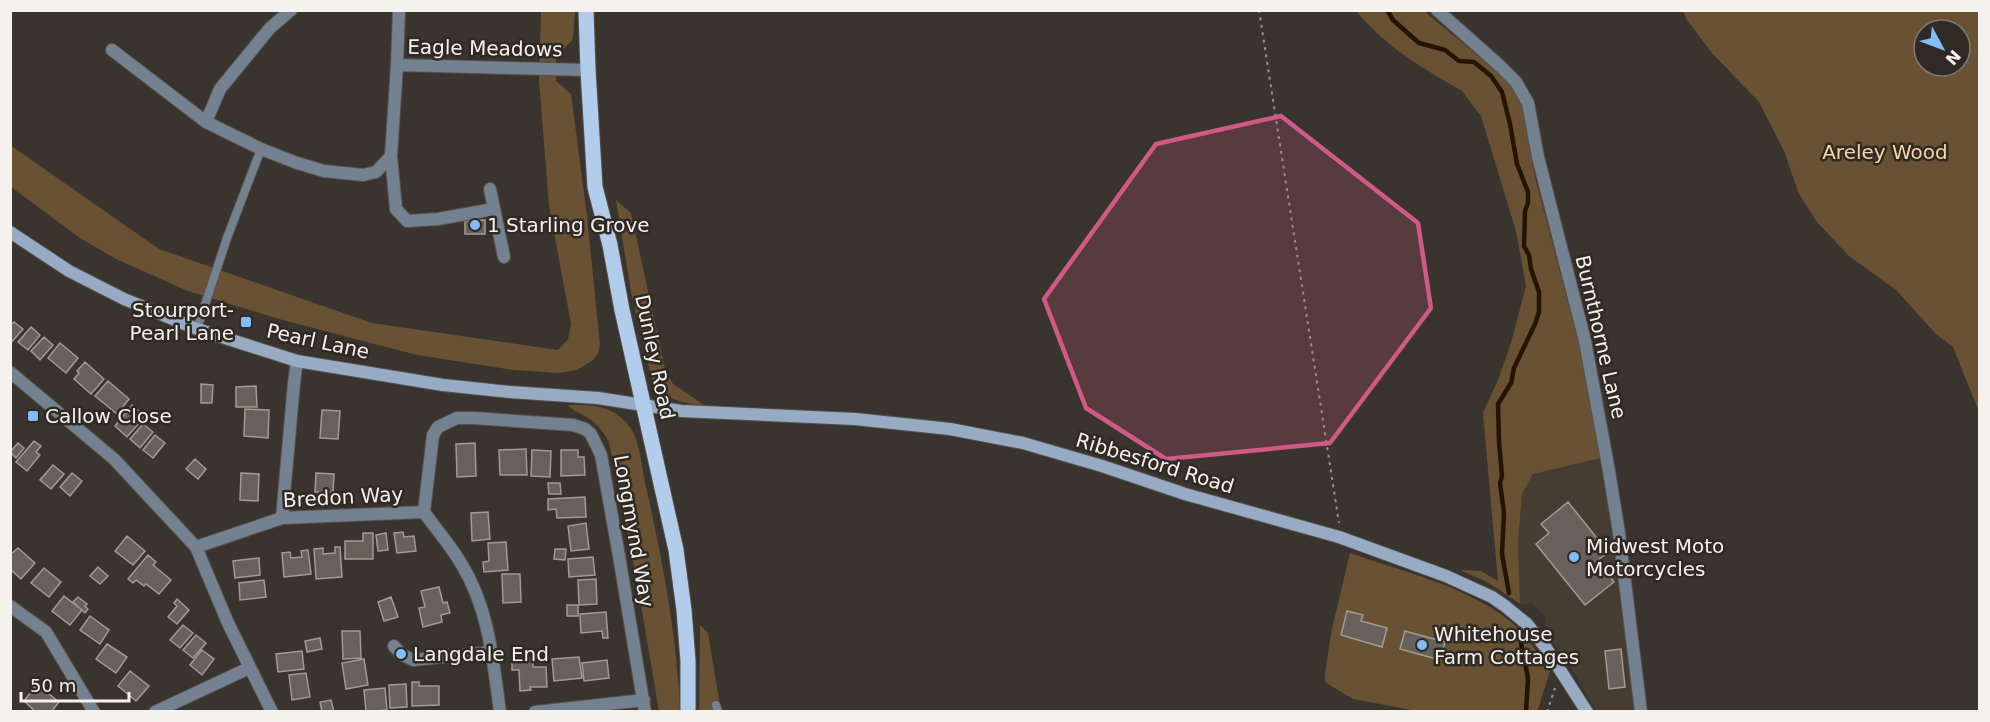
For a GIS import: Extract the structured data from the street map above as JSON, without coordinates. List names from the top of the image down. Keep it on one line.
{"streets":{"main road":["Pearl Lane","Dunley Road","Ribbesford Road"],"street":["Eagle Meadows","Burnthorne Lane","Bredon Way","Longmynd Way"]},"crossings":[["Eagle Meadows","Dunley Road"],["Pearl Lane","Dunley Road"],["Pearl Lane","Ribbesford Road"],["Dunley Road","Ribbesford Road"],["Bredon Way","Longmynd Way"]],"parks":["Areley Wood"],"places":{"other":["1 Starling Grove","Midwest Moto Motorcycles","Whitehouse Farm Cottages","Langdale End"],"transit":["Stourport- Pearl Lane","Callow Close"]},"scale_bar":"50 m","north":"bottom right"}
